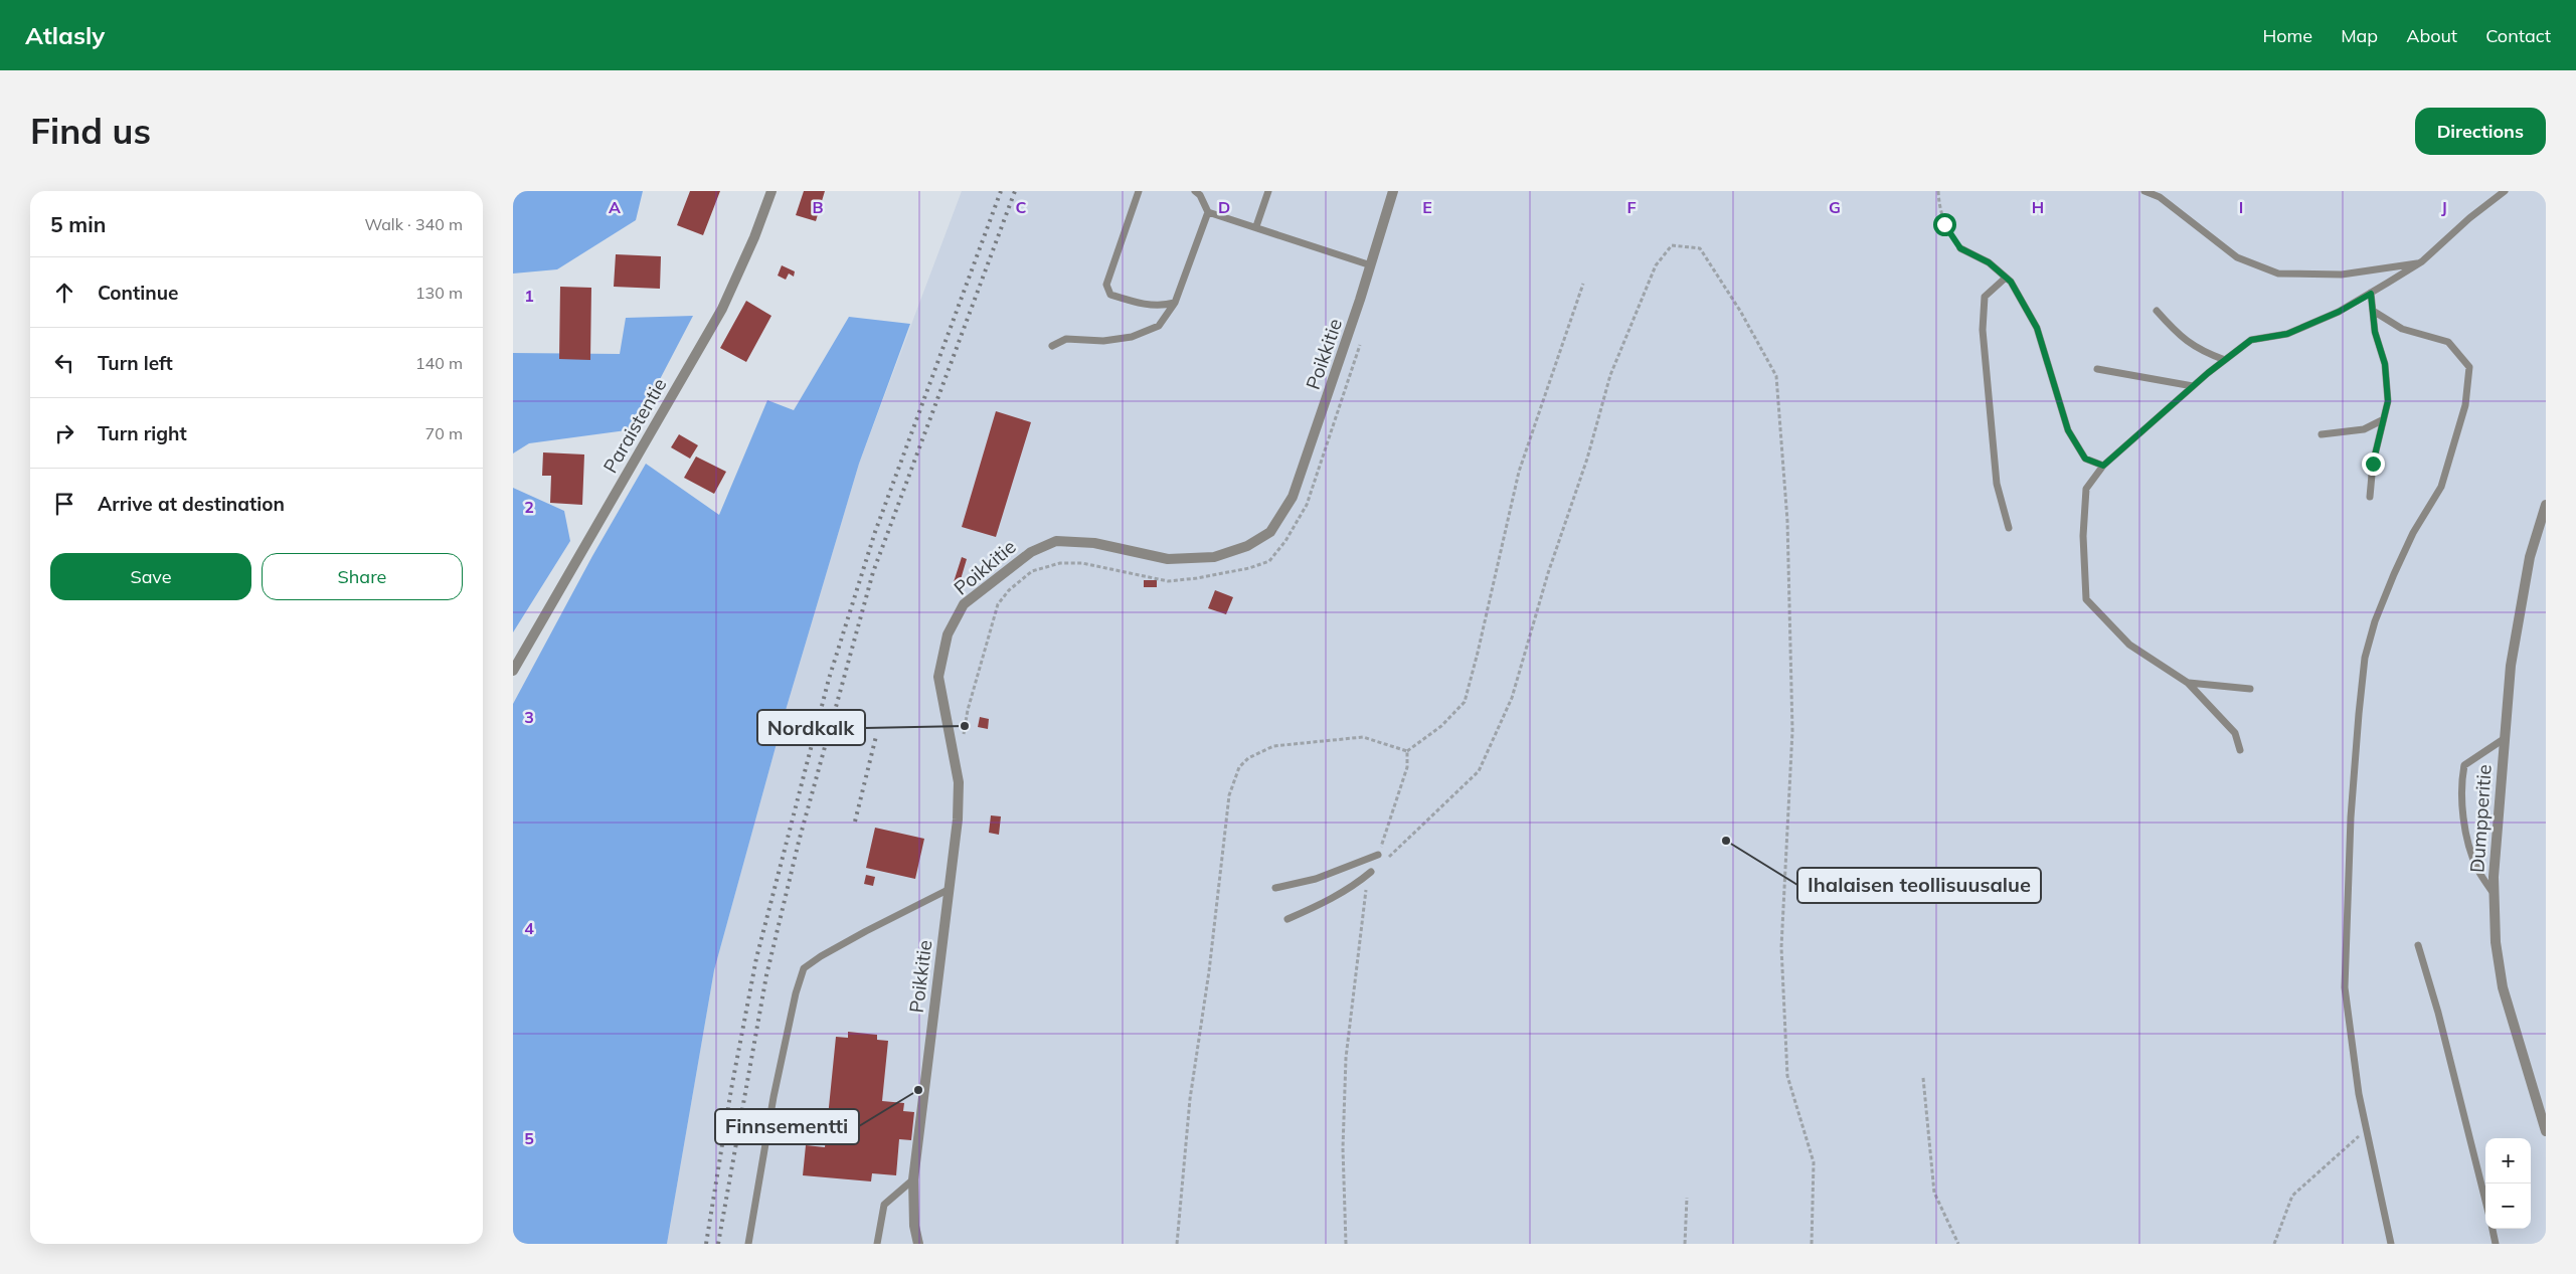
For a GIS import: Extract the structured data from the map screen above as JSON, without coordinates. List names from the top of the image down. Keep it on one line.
{"streets":{"street":["Poikkitie","Paraistentie","Dumpperitie"]},"places":["Nordkalk","Ihalaisen teollisuusalue","Finnsementti"],"page":{"header":"Atlasly","nav":["Home","Map","About","Contact"],"buttons":["Directions",["Save","Share"]],"title":"Find us","heading":["5 min","Walk · 340 m"],"list":[["Continue","130 m"],["Turn left","140 m"],["Turn right","70 m"],"Arrive at destination"],"map_buttons":["+","−"]},"grid":{"columns":["A","B","C","D","E","F","G","H","I","J"],"rows":["1","2","3","4","5"]}}
